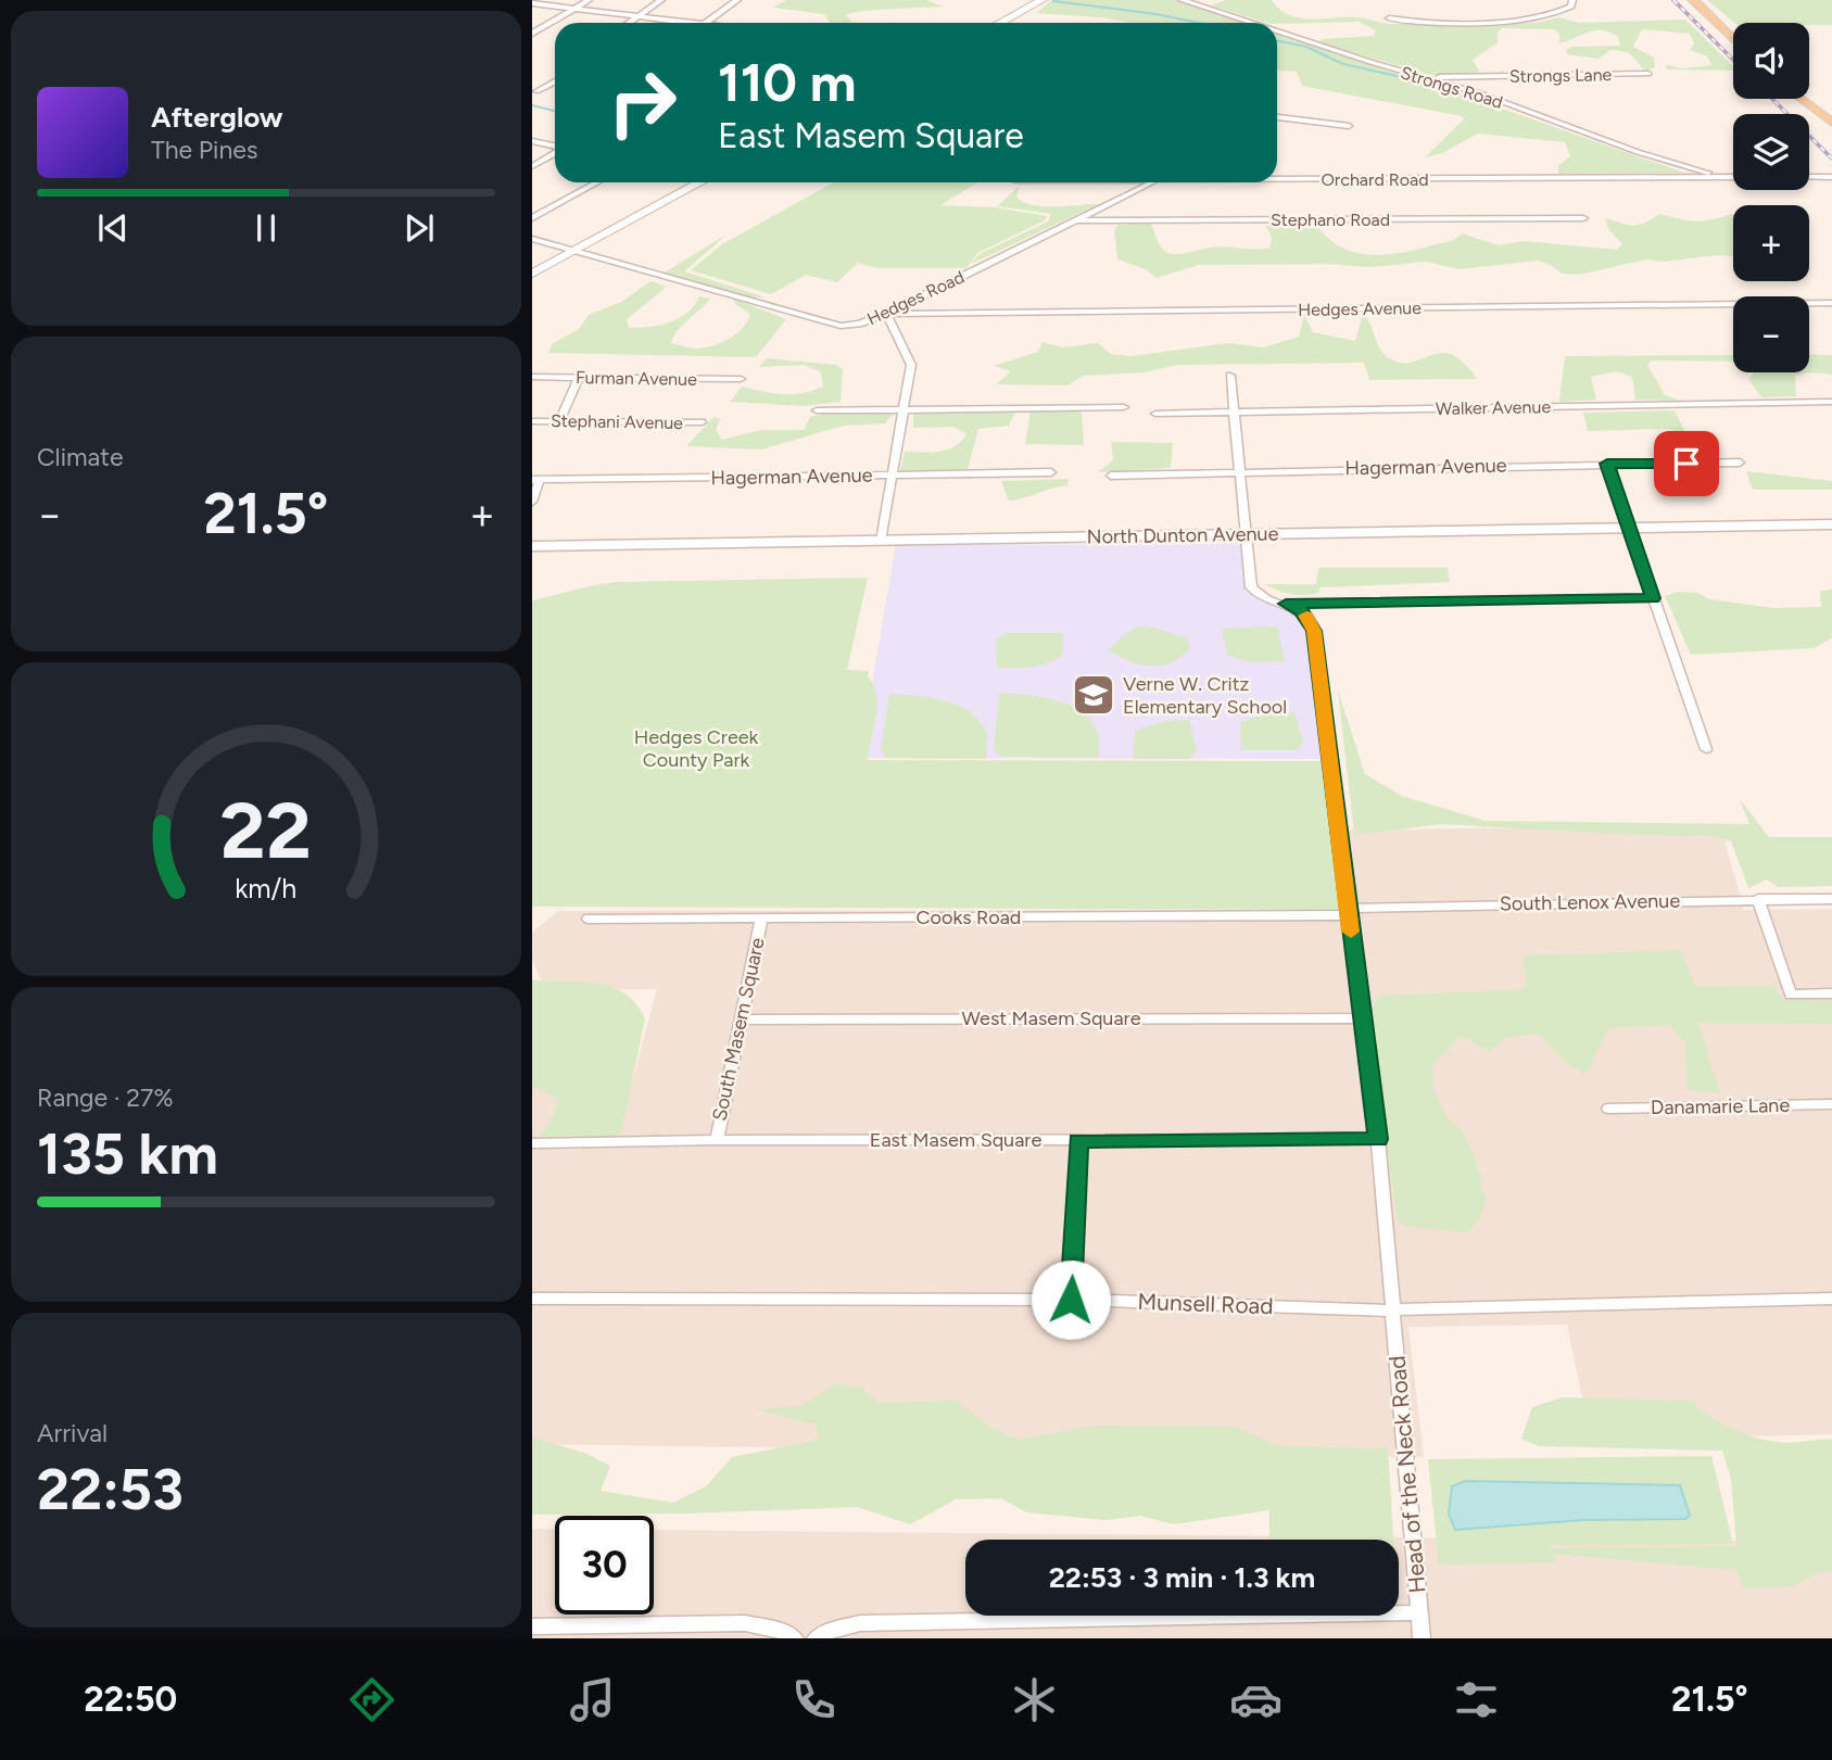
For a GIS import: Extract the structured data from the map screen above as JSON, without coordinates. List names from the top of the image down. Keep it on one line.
{"streets":{"street":["Strongs Lane","Strongs Road","Orchard Road","Stephano Road","Hedges Road","Hedges Avenue","Furman Avenue","Walker Avenue","Stephani Avenue","Hagerman Avenue","North Dunton Avenue","South Lenox Avenue","Cooks Road","West Masem Square","South Masem Square","Danamarie Lane","East Masem Square","Munsell Road","Head of the Neck Road"]},"crossings":[["Strongs Lane","Strongs Road"],["Strongs Road","Orchard Road"],["Stephano Road","Hedges Road"],["Hedges Road","Hedges Avenue"],["North Dunton Avenue","Head of the Neck Road"],["South Lenox Avenue","Cooks Road"],["South Lenox Avenue","Head of the Neck Road"],["Cooks Road","South Masem Square"],["Cooks Road","Head of the Neck Road"],["West Masem Square","South Masem Square"],["West Masem Square","Head of the Neck Road"],["South Masem Square","East Masem Square"],["East Masem Square","Head of the Neck Road"],["Munsell Road","Head of the Neck Road"]],"parks":["Hedges Creek County Park"],"places":{"school or university":["Verne W. Critz Elementary School"]},"page":{"map_buttons":["+","−"],"turn":["110 m","East Masem Square"],"song":["Afterglow","The Pines"],"tile":["Climate",["Range · 27%","135 km"],["Arrival","22:53"]],"heat":["−","21.5°","+"],"limit":"30","trip":"22:53 · 3 min · 1.3 km","tabs":["22:50","21.5°"],"gauge":["22","km/h"]}}
